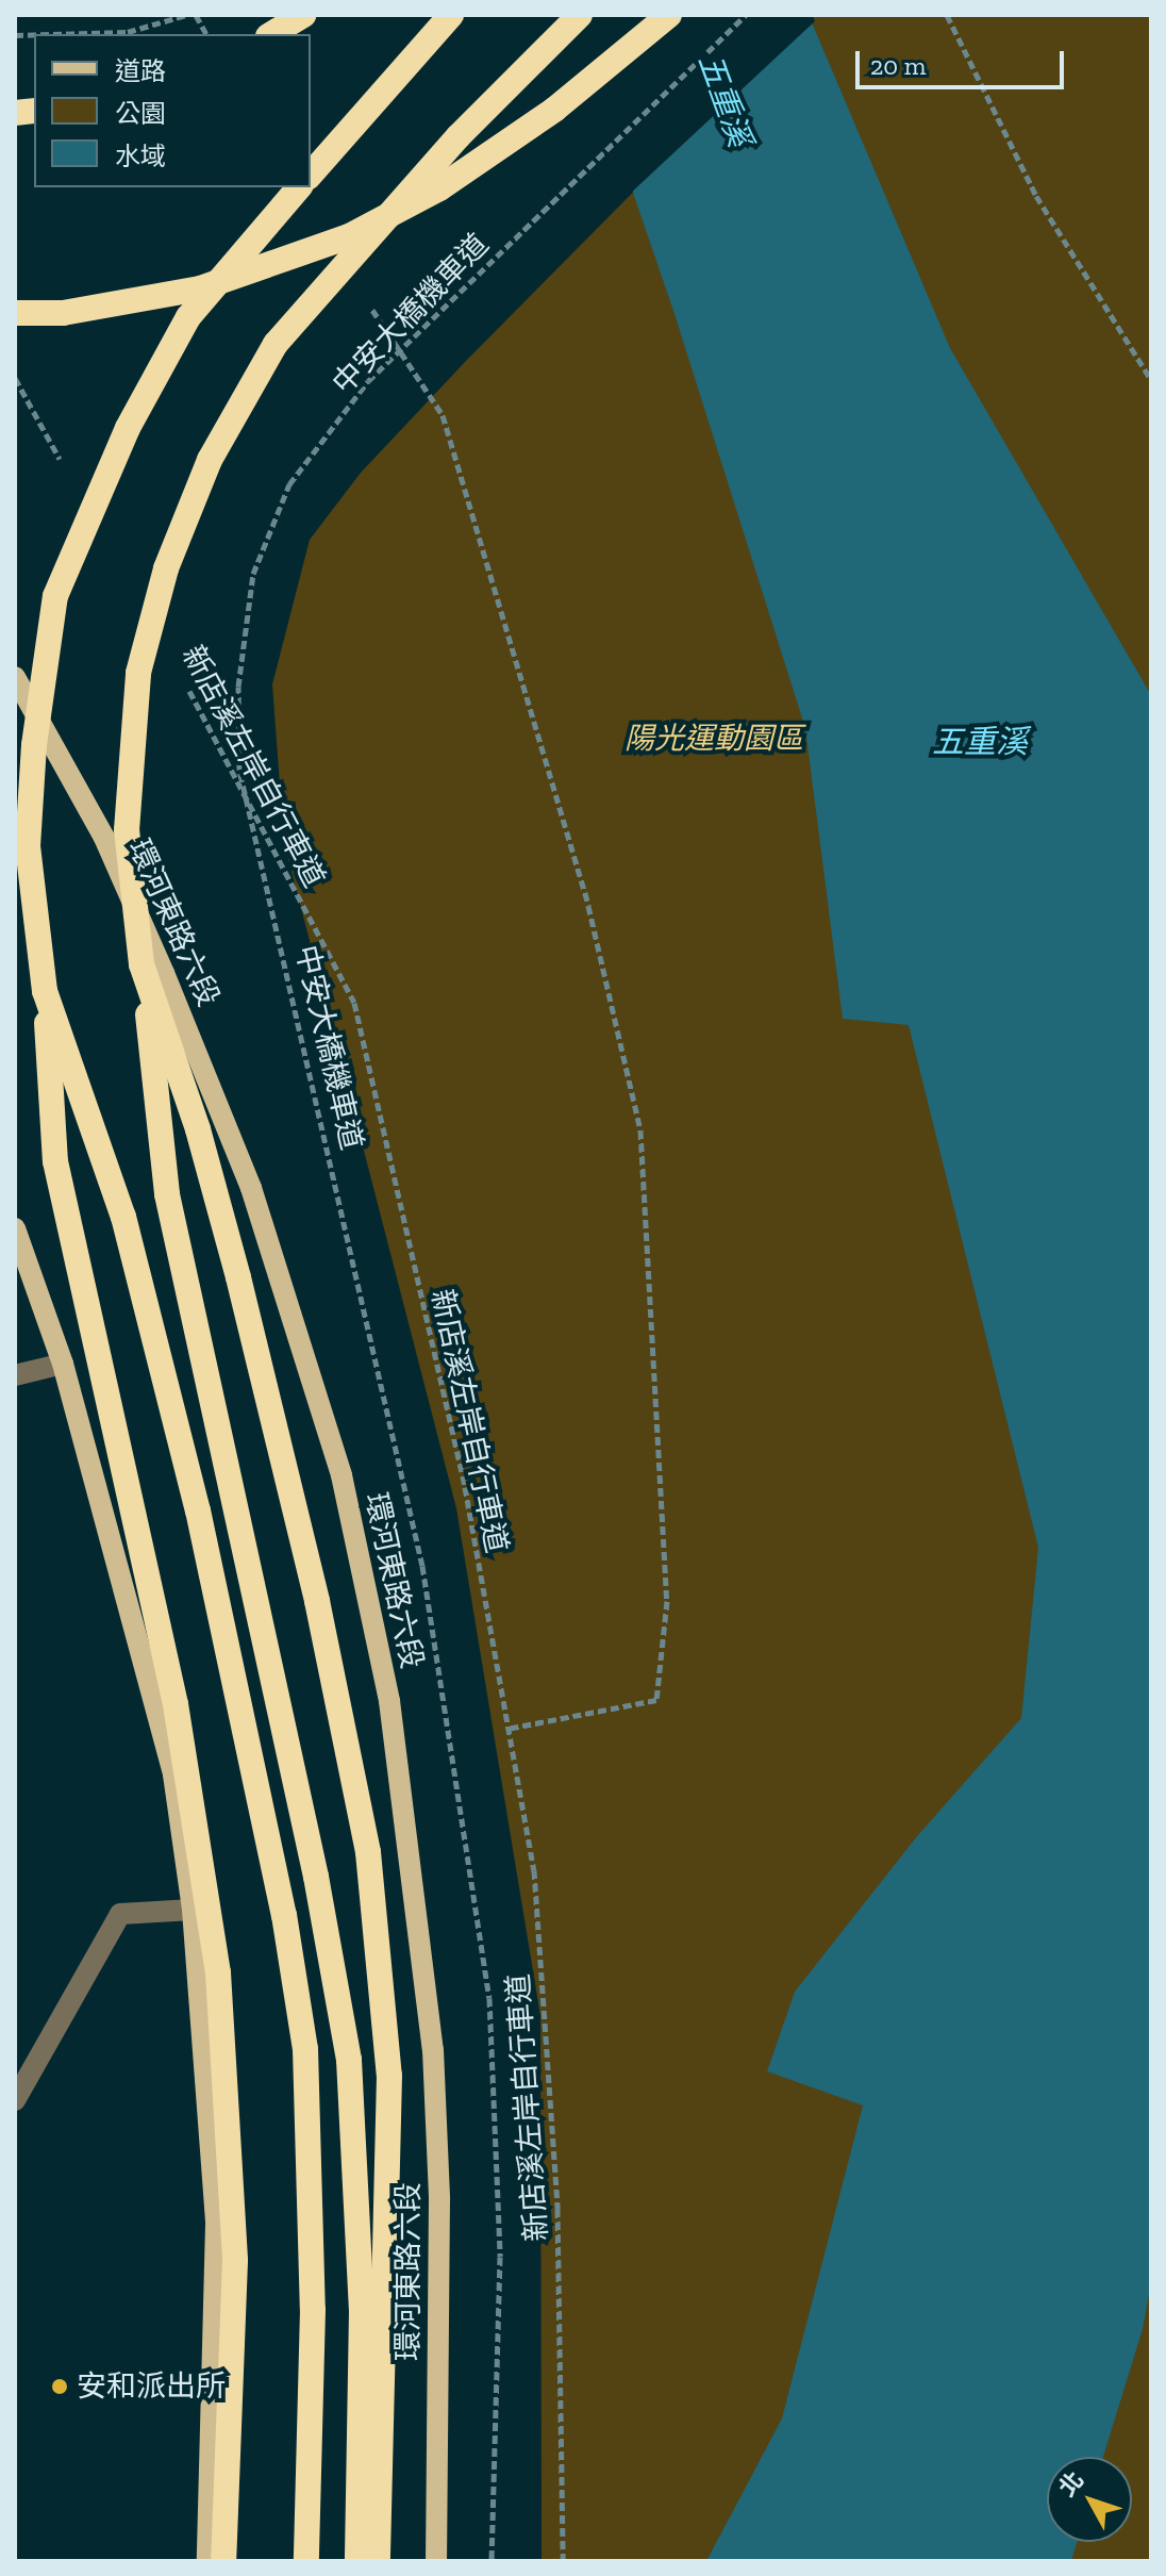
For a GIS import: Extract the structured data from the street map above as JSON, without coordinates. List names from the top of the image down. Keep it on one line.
{"streets":{"main road":["環河東路六段"],"path":["中安大橋機車道","新店溪左岸自行車道"]},"water":["五重溪"],"parks":["陽光運動園區"],"places":["安和派出所"],"legend":["道路","公園","水域"],"scale_bar":"20 m","north":"top left"}
